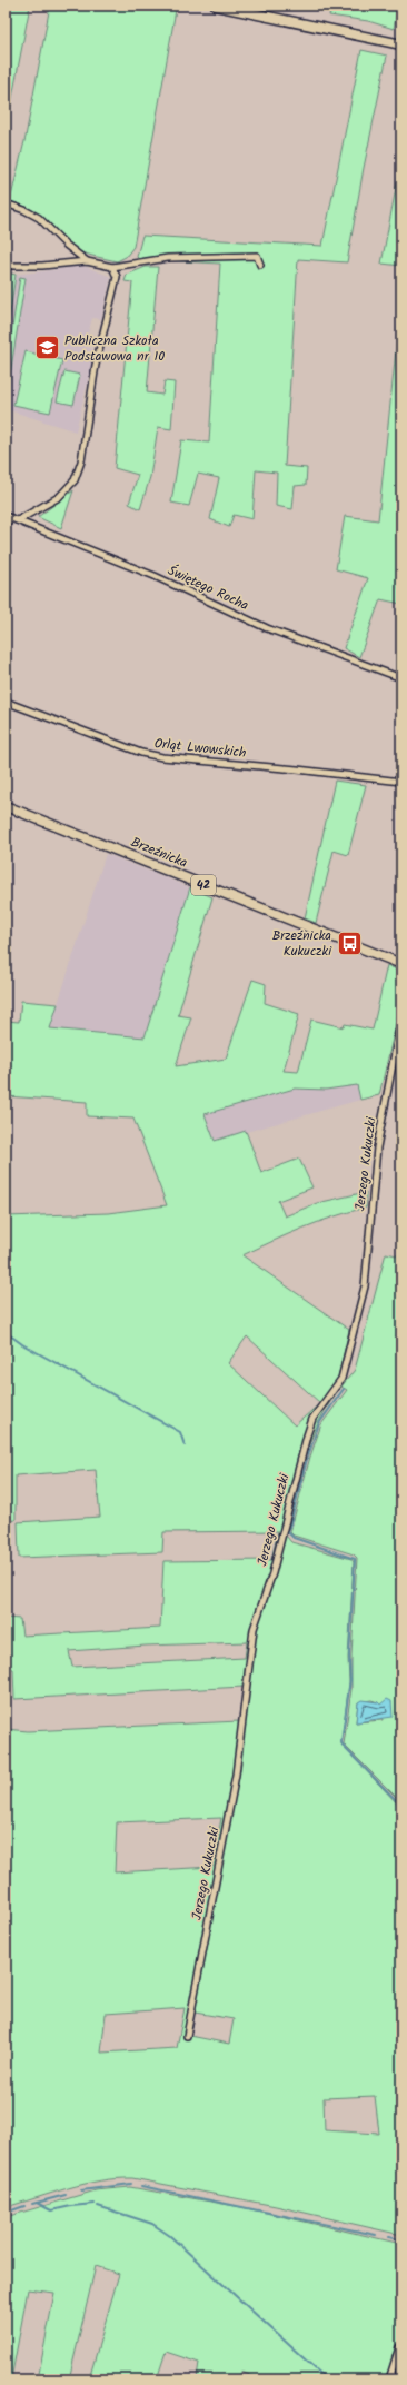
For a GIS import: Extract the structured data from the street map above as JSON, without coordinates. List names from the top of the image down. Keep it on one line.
{"streets":{"main road":["Brzeźnicka","42"],"street":["Świętego Rocha","Orląt Lwowskich","Jerzego Kukuczki"]},"places":{"school or university":["Publiczna Szkoła Podstawowa nr 10"],"bus stop":["Brzeźnicka Kukuczki"]}}
